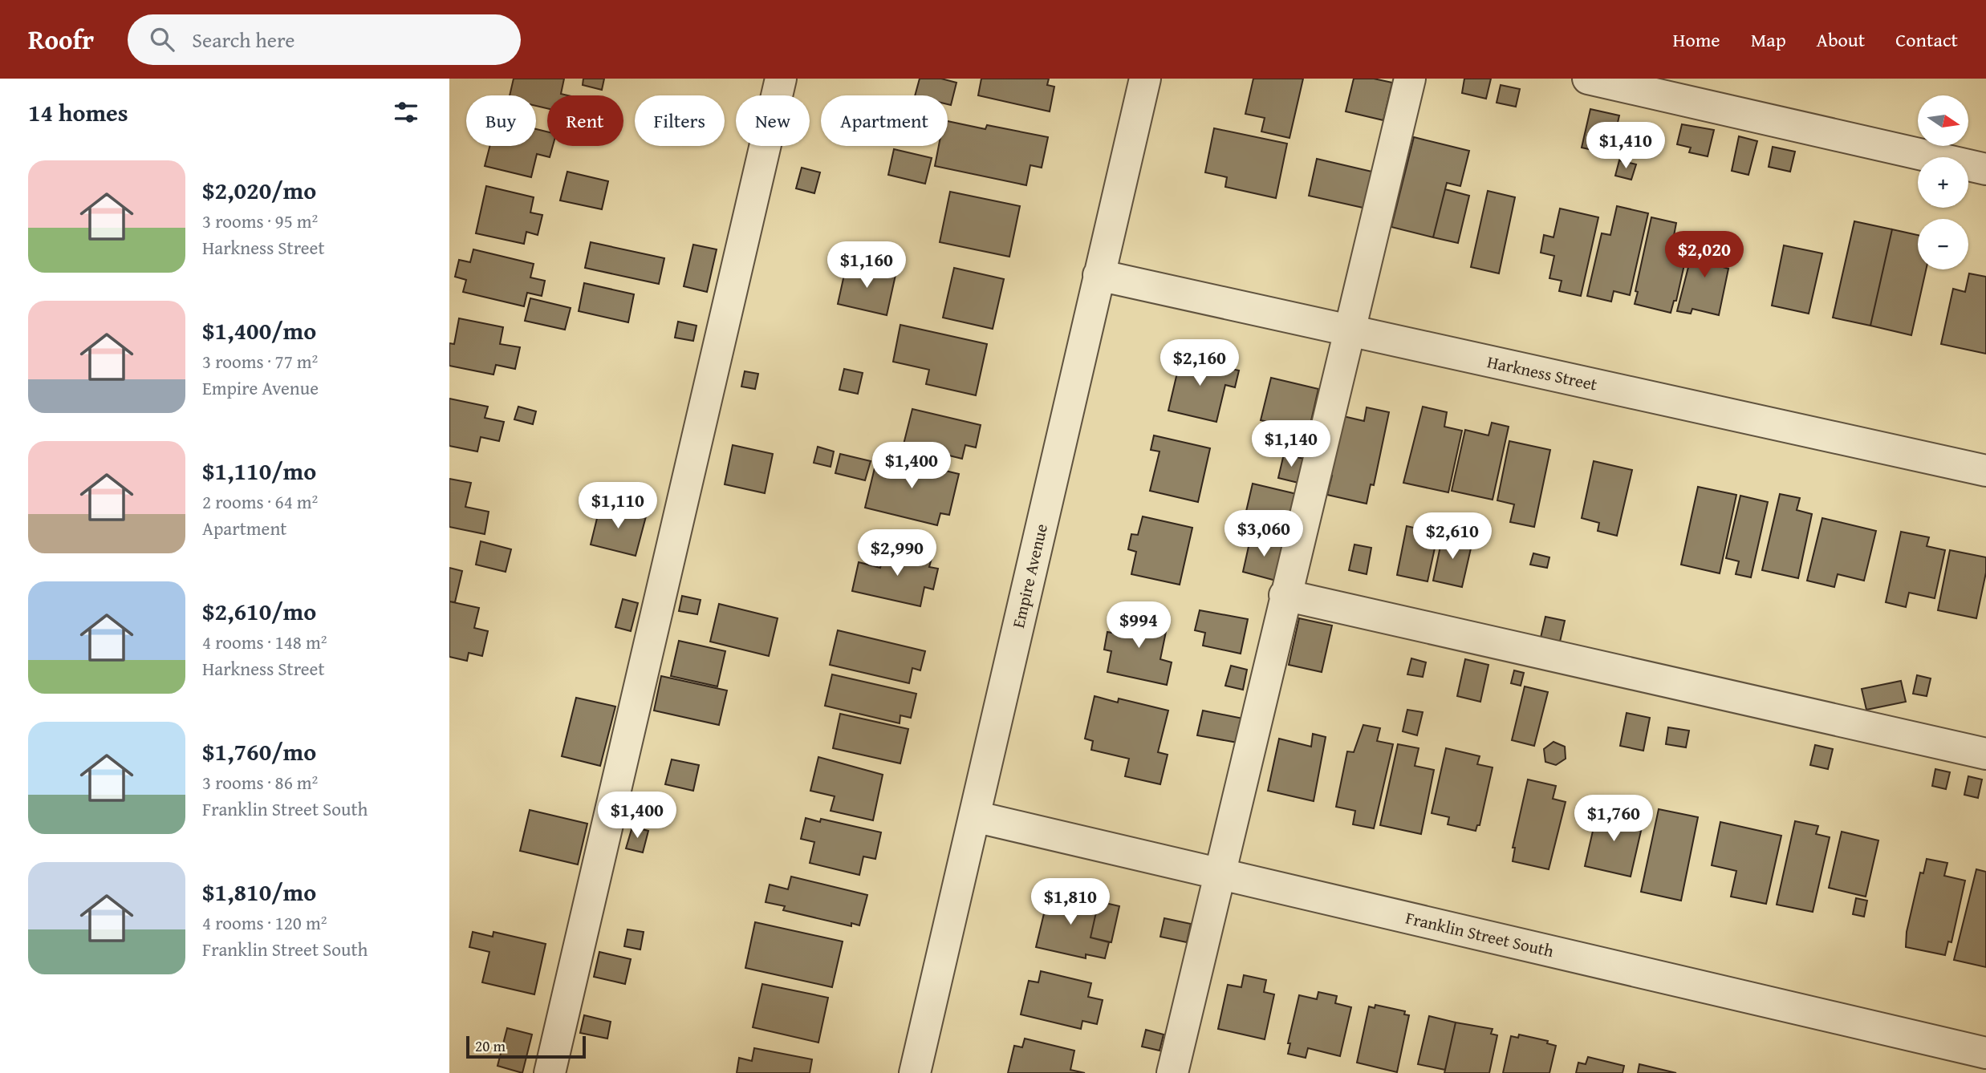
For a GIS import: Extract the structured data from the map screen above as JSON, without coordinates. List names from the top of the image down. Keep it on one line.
{"streets":{"street":["Harkness Street","Empire Avenue","Franklin Street South"]},"crossings":[["Harkness Street","Empire Avenue"],["Empire Avenue","Franklin Street South"]],"scale_bar":"20 m","north":"right","page":{"header":"Roofr","search":"Search here","nav":["Home","Map","About","Contact"],"heading":"14 homes","map_buttons":["+","−"],"chip":["Buy","Rent","Filters","New","Apartment"],"price":["$1,410","$2,020","$1,160","$2,160","$1,140","$1,400","$1,110","$3,060","$2,610","$2,990","$994","$1,400","$1,760","$1,810"],"list":[{"name":"$2,020/mo","note":"3 rooms · 95 m² · Harkness Street"},{"name":"$1,400/mo","note":"3 rooms · 77 m² · Empire Avenue"},{"name":"$1,110/mo","note":"2 rooms · 64 m² · Apartment"},{"name":"$2,610/mo","note":"4 rooms · 148 m² · Harkness Street"},{"name":"$1,760/mo","note":"3 rooms · 86 m² · Franklin Street South"},{"name":"$1,810/mo","note":"4 rooms · 120 m² · Franklin Street South"}],"scale":"20 m"}}
